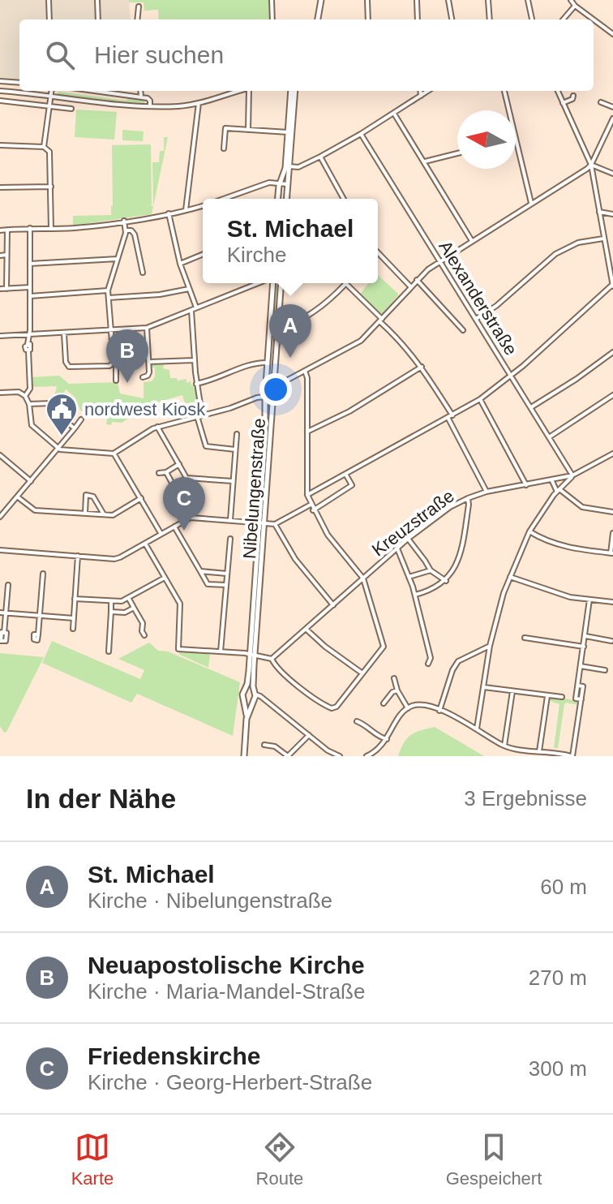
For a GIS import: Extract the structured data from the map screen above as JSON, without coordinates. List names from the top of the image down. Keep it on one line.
{"streets":{"street":["Alexanderstraße","Nibelungenstraße","Kreuzstraße"]},"crossings":[["Alexanderstraße","Kreuzstraße"]],"places":{"public building":["nordwest Kiosk"]},"north":"left","page":{"search":"Hier suchen","popup":["St. Michael","Kirche"],"pins":["A","B","C"],"heading":["In der Nähe","3 Ergebnisse"],"list":[{"mark":"A","name":"St. Michael","note":"Kirche · Nibelungenstraße","value":"60 m"},{"mark":"B","name":"Neuapostolische Kirche","note":"Kirche · Maria-Mandel-Straße","value":"270 m"},{"mark":"C","name":"Friedenskirche","note":"Kirche · Georg-Herbert-Straße","value":"300 m"}],"nav":["Karte","Route","Gespeichert"]}}
